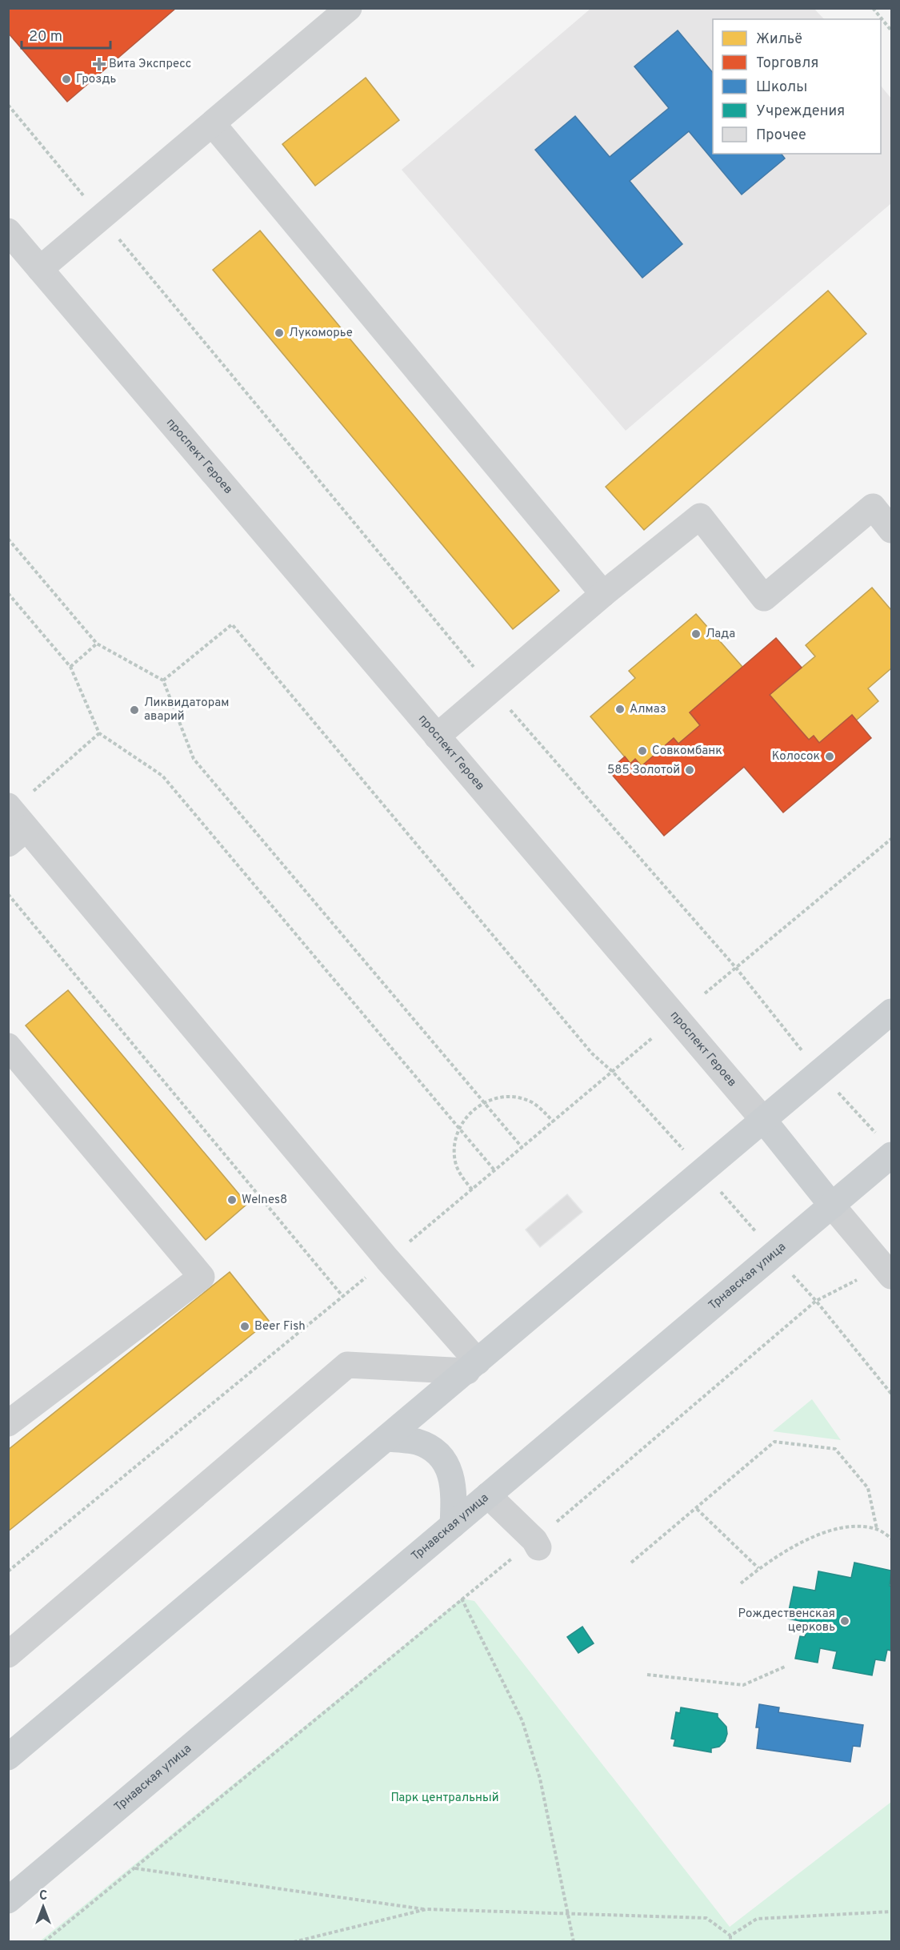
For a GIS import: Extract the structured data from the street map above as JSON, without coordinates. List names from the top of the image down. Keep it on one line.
{"streets":{"main road":["проспект Героев","Трнавская улица"]},"crossings":[["проспект Героев","Трнавская улица"]],"parks":["Парк центральный"],"places":{"health":["Вита Экспресс"],"other":["Гроздь","Лукоморье","Лада","Алмаз","Ликвидаторам аварий","Совкомбанк","Колосок","585 Золотой","Welnes8","Beer Fish","Рождественская церковь"]},"legend":["Жильё","Торговля","Школы","Учреждения","Прочее"],"scale_bar":"20 m","north":"top"}
